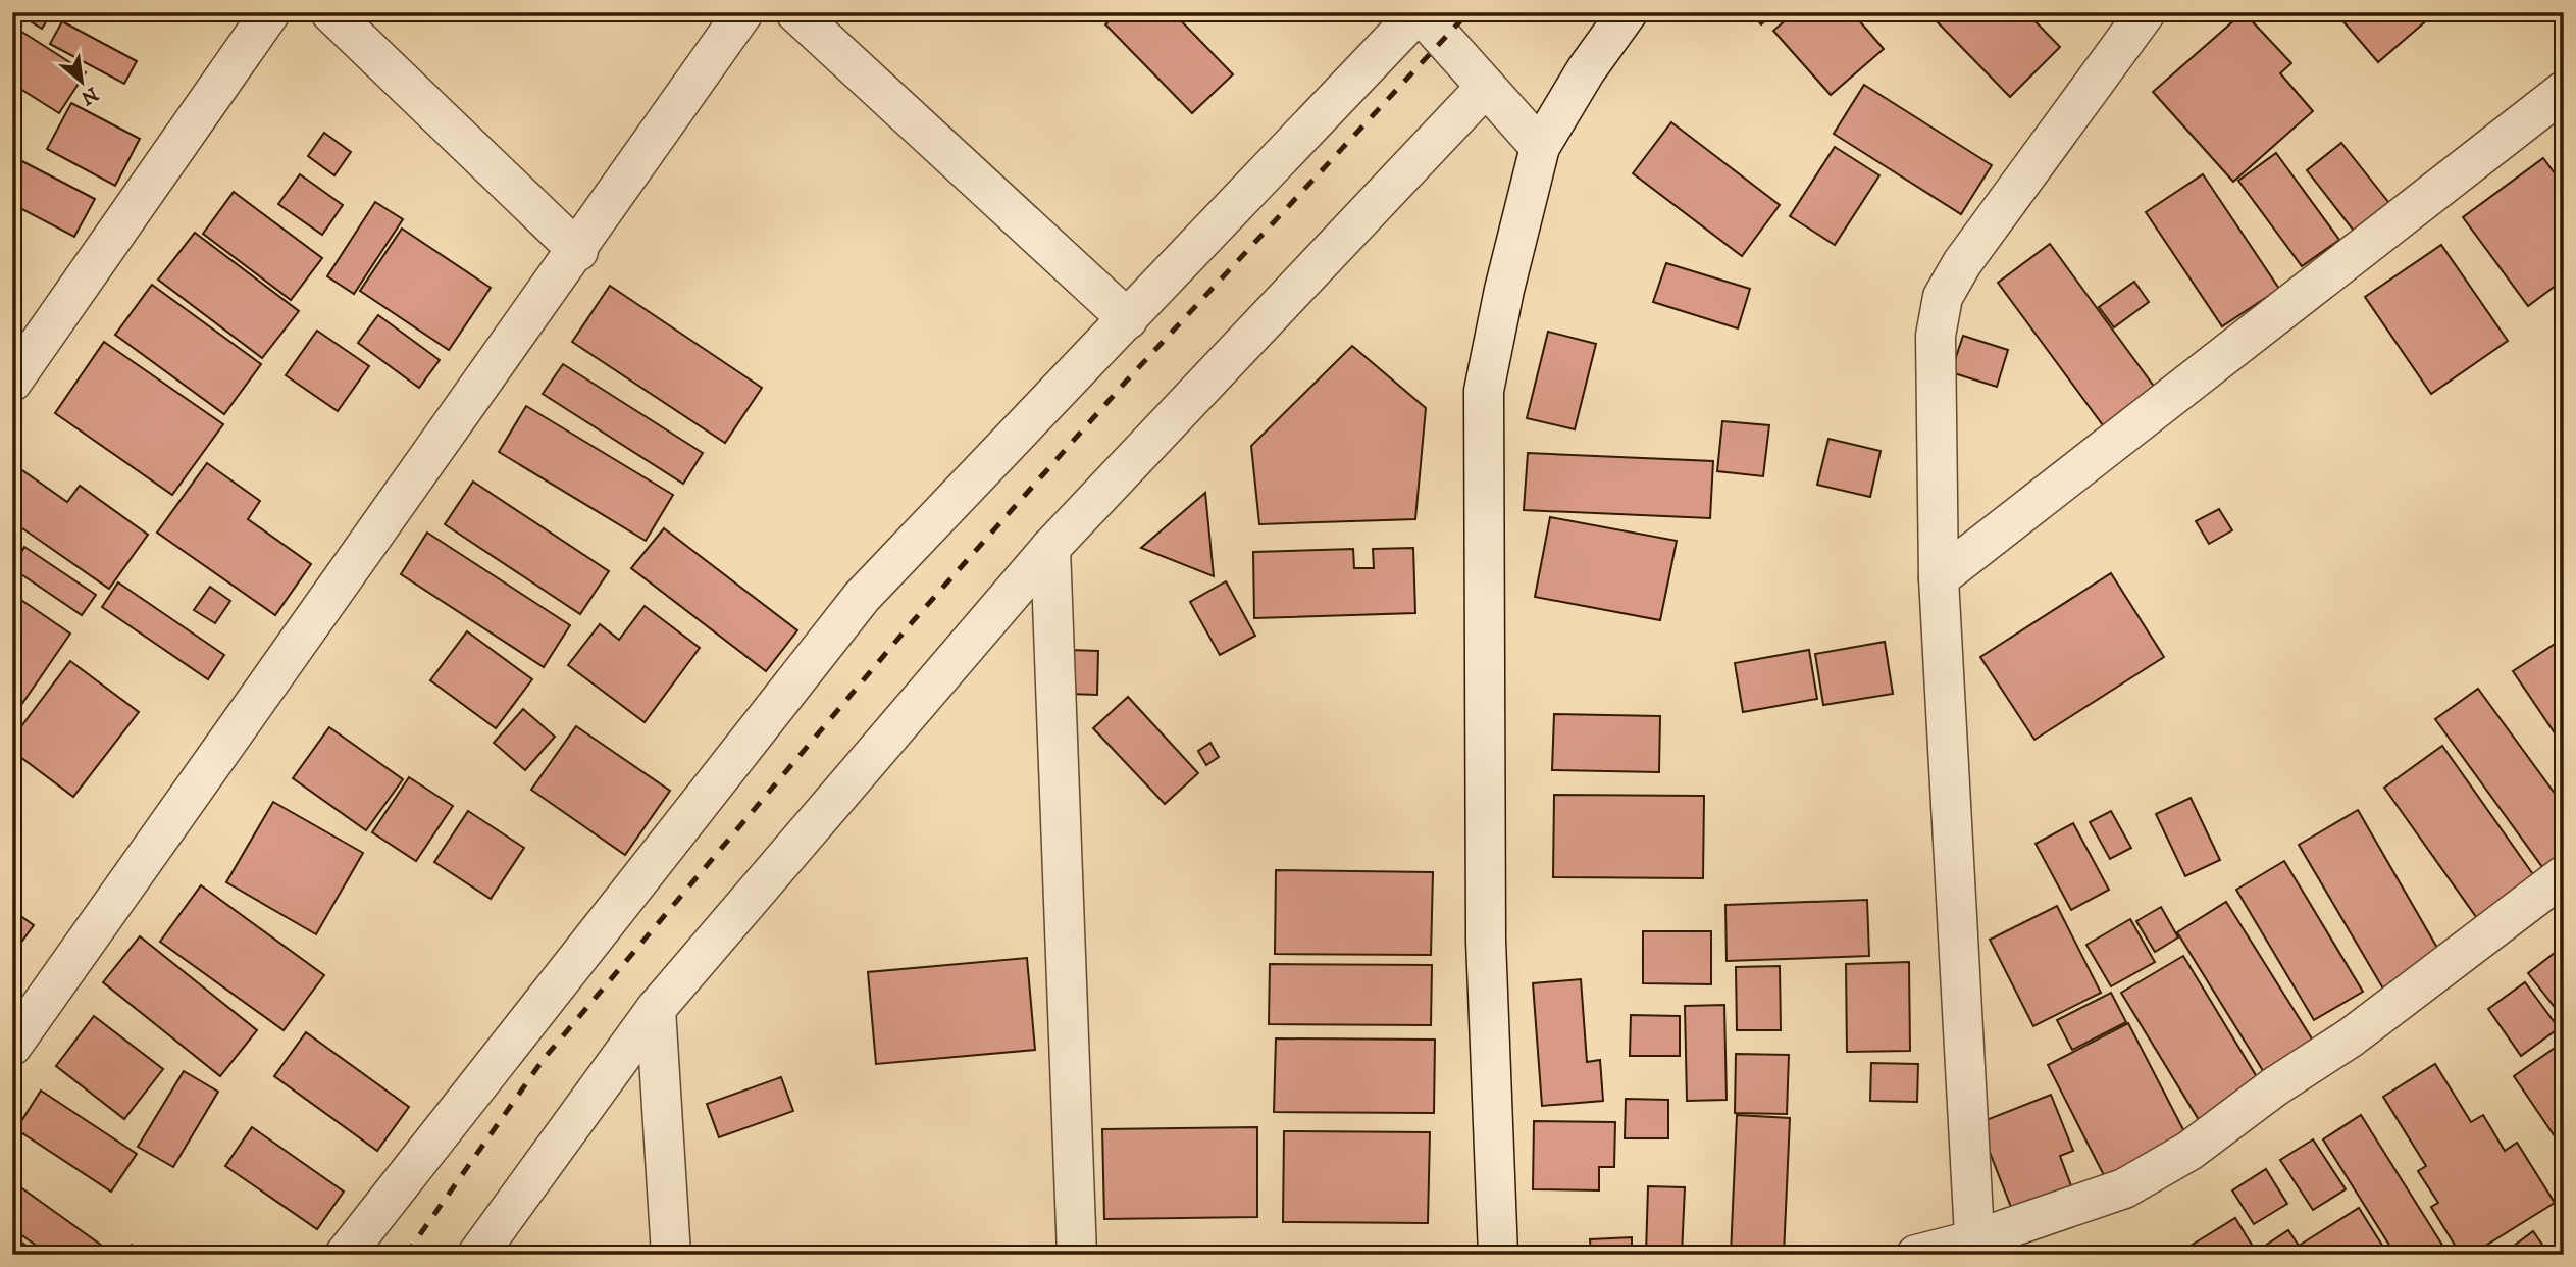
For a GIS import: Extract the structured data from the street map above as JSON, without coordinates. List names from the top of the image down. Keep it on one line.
{"north":"bottom right"}
